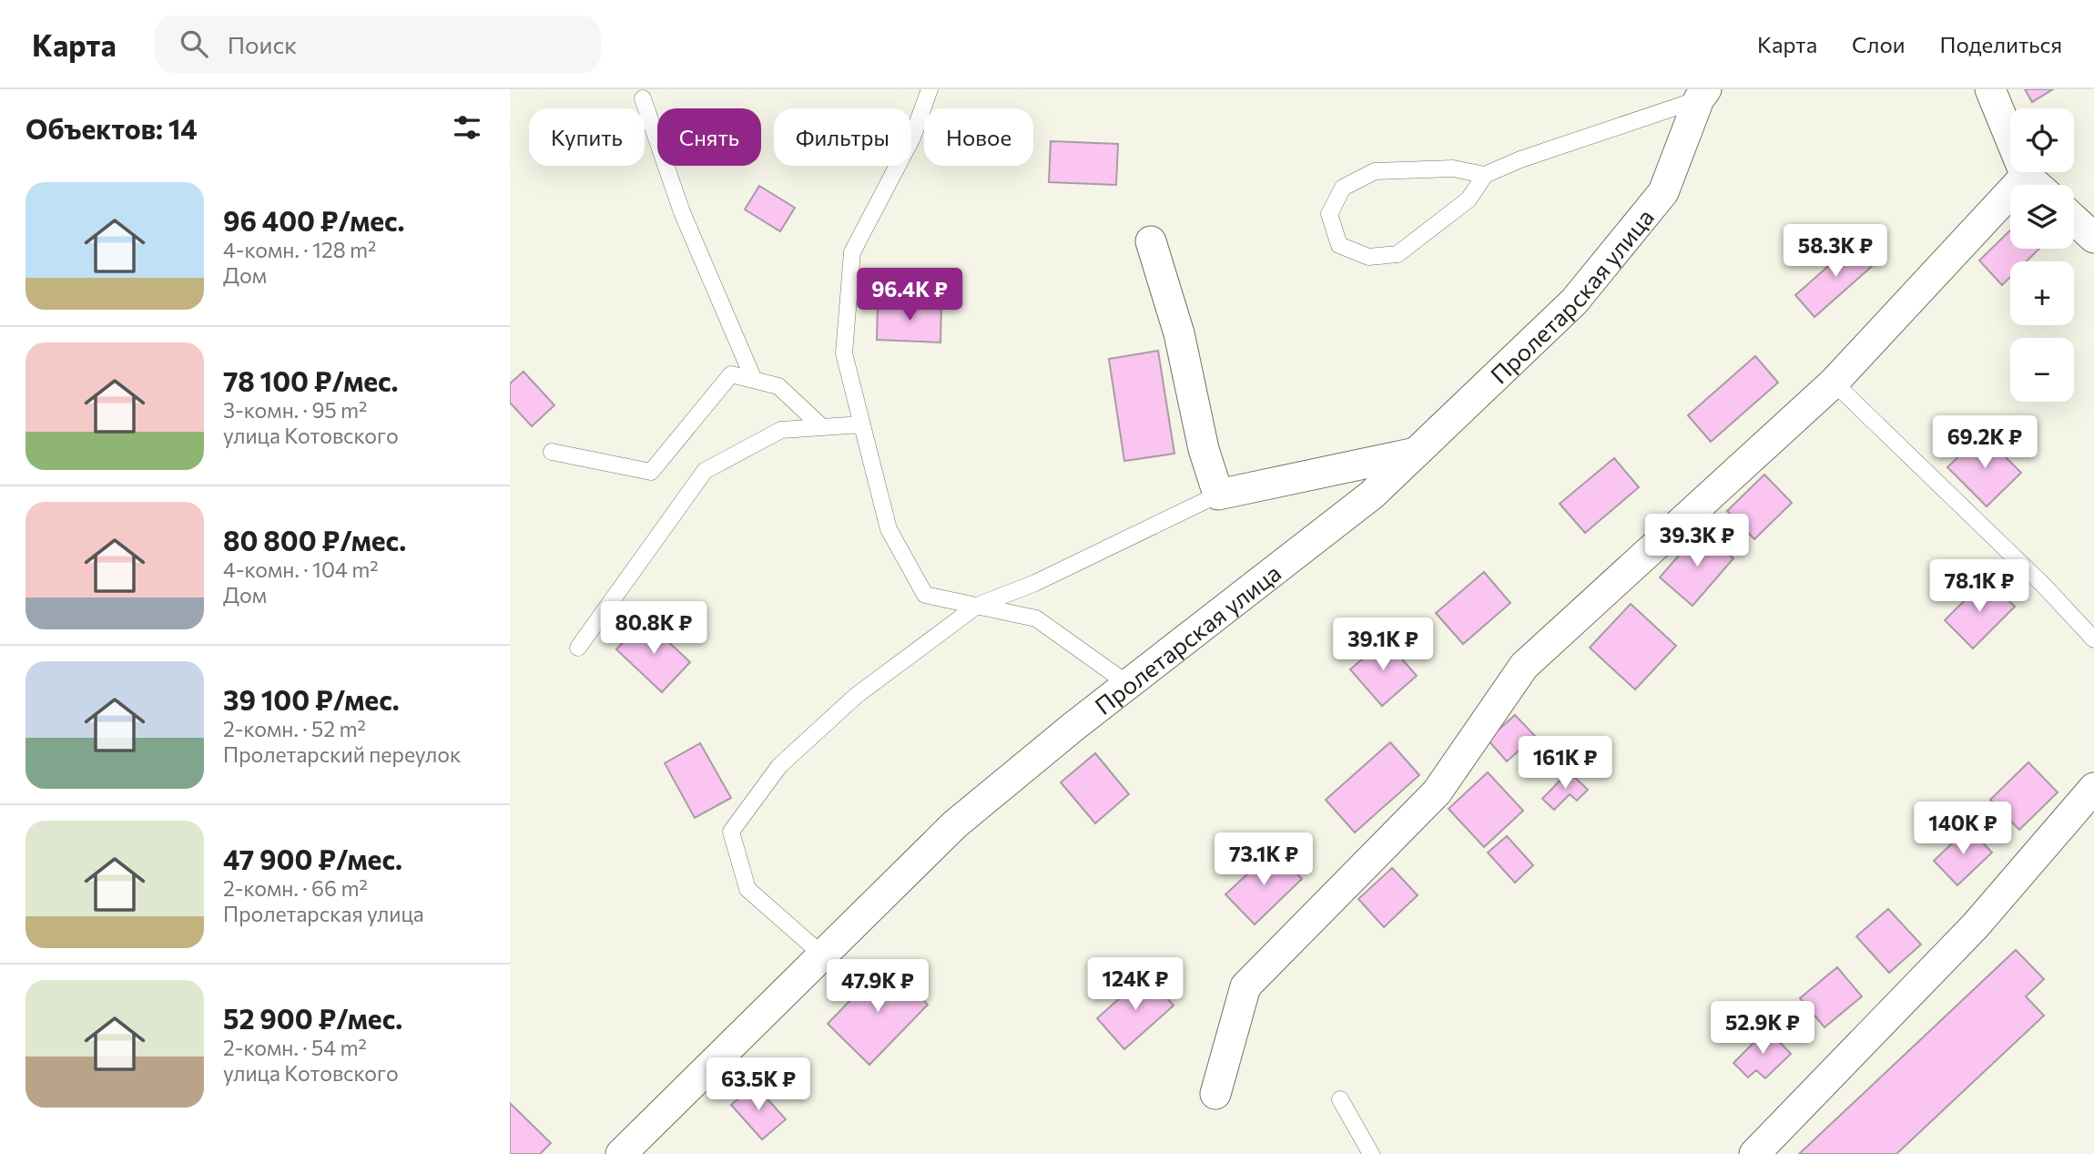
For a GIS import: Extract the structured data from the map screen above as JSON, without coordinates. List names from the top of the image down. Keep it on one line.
{"streets":{"street":["Пролетарская улица"]},"page":{"header":"Карта","search":"Поиск","nav":["Карта","Слои","Поделиться"],"heading":"Объектов: 14","map_buttons":["+","−"],"chip":["Купить","Снять","Фильтры","Новое"],"list":[{"name":"96 400 ₽/мес.","note":"4-комн. · 128 m² · Дом"},{"name":"78 100 ₽/мес.","note":"3-комн. · 95 m² · улица Котовского"},{"name":"80 800 ₽/мес.","note":"4-комн. · 104 m² · Дом"},{"name":"39 100 ₽/мес.","note":"2-комн. · 52 m² · Пролетарский переулок"},{"name":"47 900 ₽/мес.","note":"2-комн. · 66 m² · Пролетарская улица"},{"name":"52 900 ₽/мес.","note":"2-комн. · 54 m² · улица Котовского"}],"price":["58.3K ₽","96.4K ₽","69.2K ₽","39.3K ₽","78.1K ₽","80.8K ₽","39.1K ₽","161K ₽","140K ₽","73.1K ₽","124K ₽","47.9K ₽","52.9K ₽","63.5K ₽"]}}
